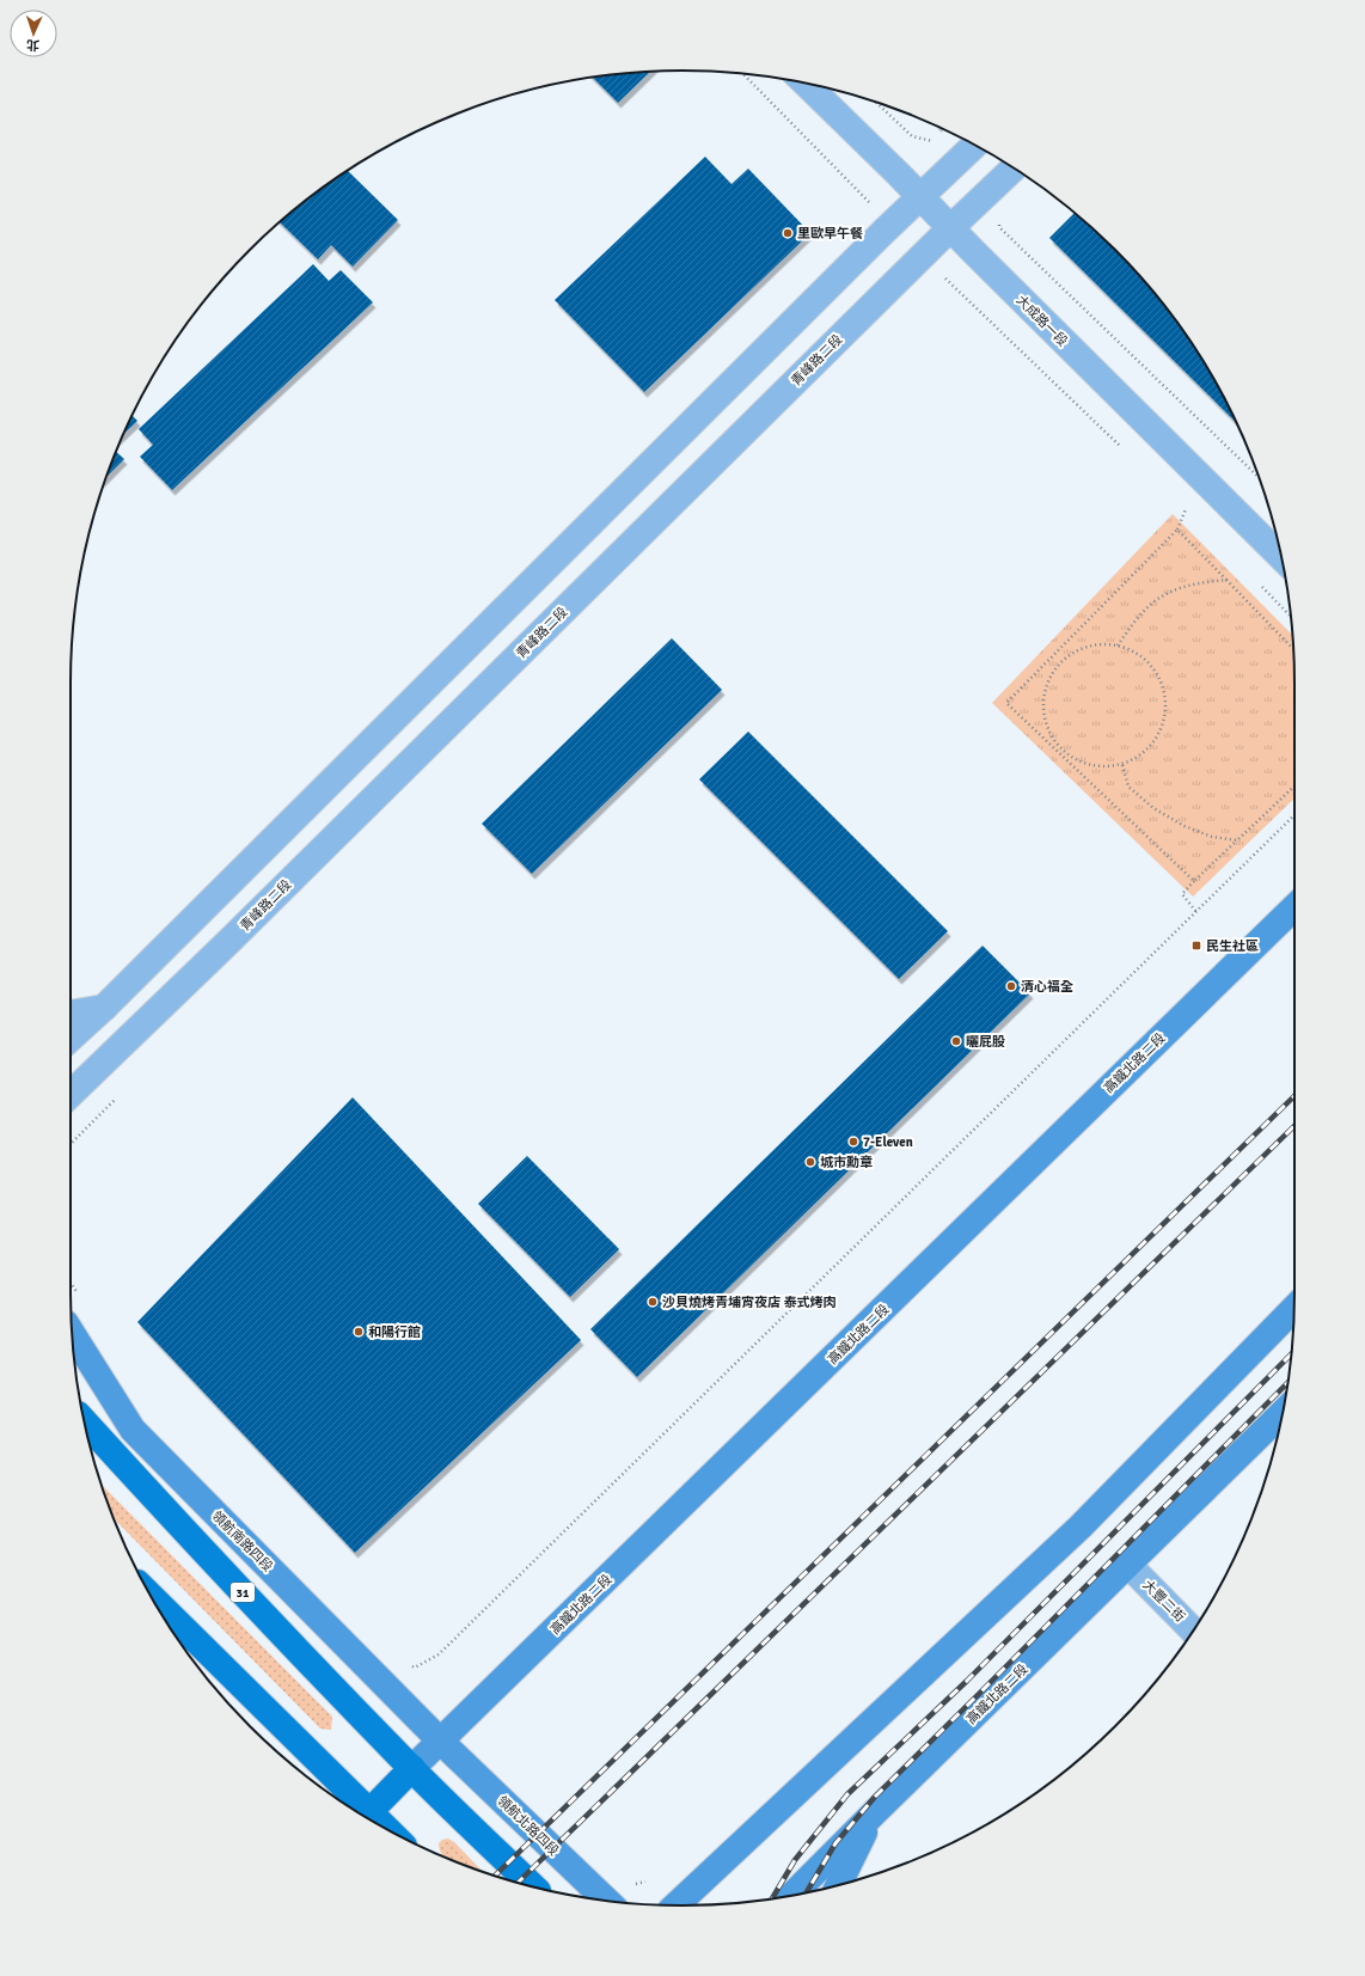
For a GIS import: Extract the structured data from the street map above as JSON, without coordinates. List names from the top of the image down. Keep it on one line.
{"streets":{"main road":["31"],"street":["大成路一段","青峰路二段","高鐵北路二段","領航南路四段","大豐二街","領航北路四段"]},"crossings":[["大成路一段","青峰路二段"],["高鐵北路二段","領航南路四段"],["高鐵北路二段","31"],["高鐵北路二段","大豐二街"],["高鐵北路二段","領航北路四段"],["領航南路四段","領航北路四段"]],"places":{"other":["里歐早午餐","清心福全","曬屁股","7-Eleven","城市勳章","沙貝燒烤青埔宵夜店 泰式烤肉","和陽行館"],"transit":["民生社區"]},"north":"bottom"}
